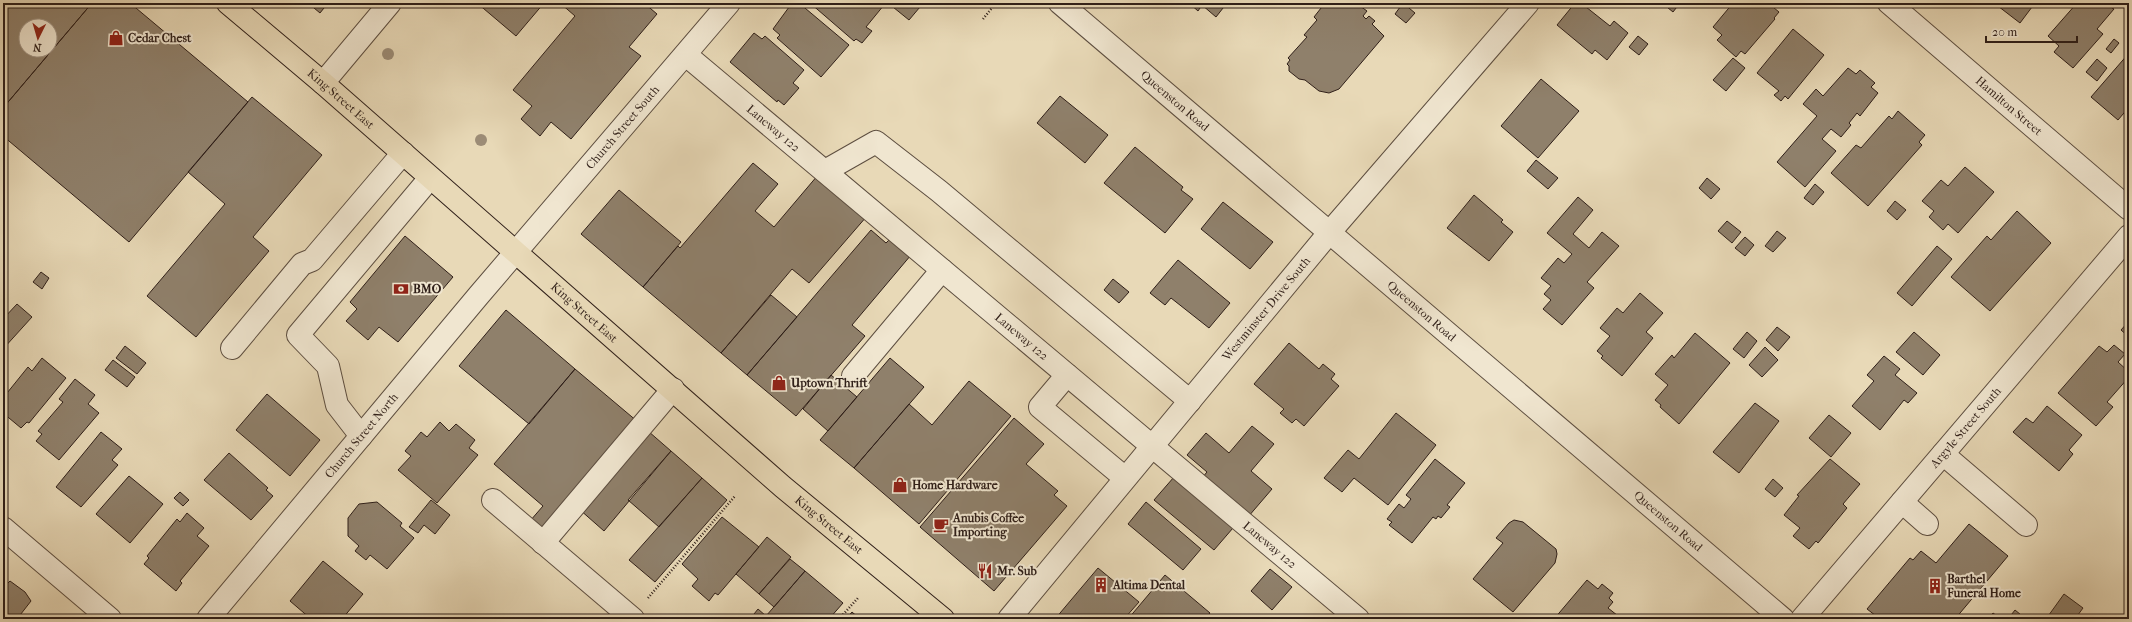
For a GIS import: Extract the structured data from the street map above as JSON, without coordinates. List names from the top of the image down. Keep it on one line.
{"streets":{"main road":["King Street East"],"street":["Queenston Road","Hamilton Street","Church Street South","Laneway 122","Westminster Drive South","Argyle Street South","Church Street North"]},"crossings":[["King Street East","Church Street South"],["King Street East","Church Street North"],["Queenston Road","Westminster Drive South"],["Church Street South","Laneway 122"],["Church Street South","Church Street North"],["Laneway 122","Westminster Drive South"]],"places":{"shop":["Cedar Chest","Uptown Thrift","Home Hardware"],"bank":["BMO"],"cafe":["Anubis Coffee Importing"],"restaurant":["Mr. Sub"],"building":["Altima Dental","Barthel Funeral Home"]},"scale_bar":"20 m","north":"bottom"}
